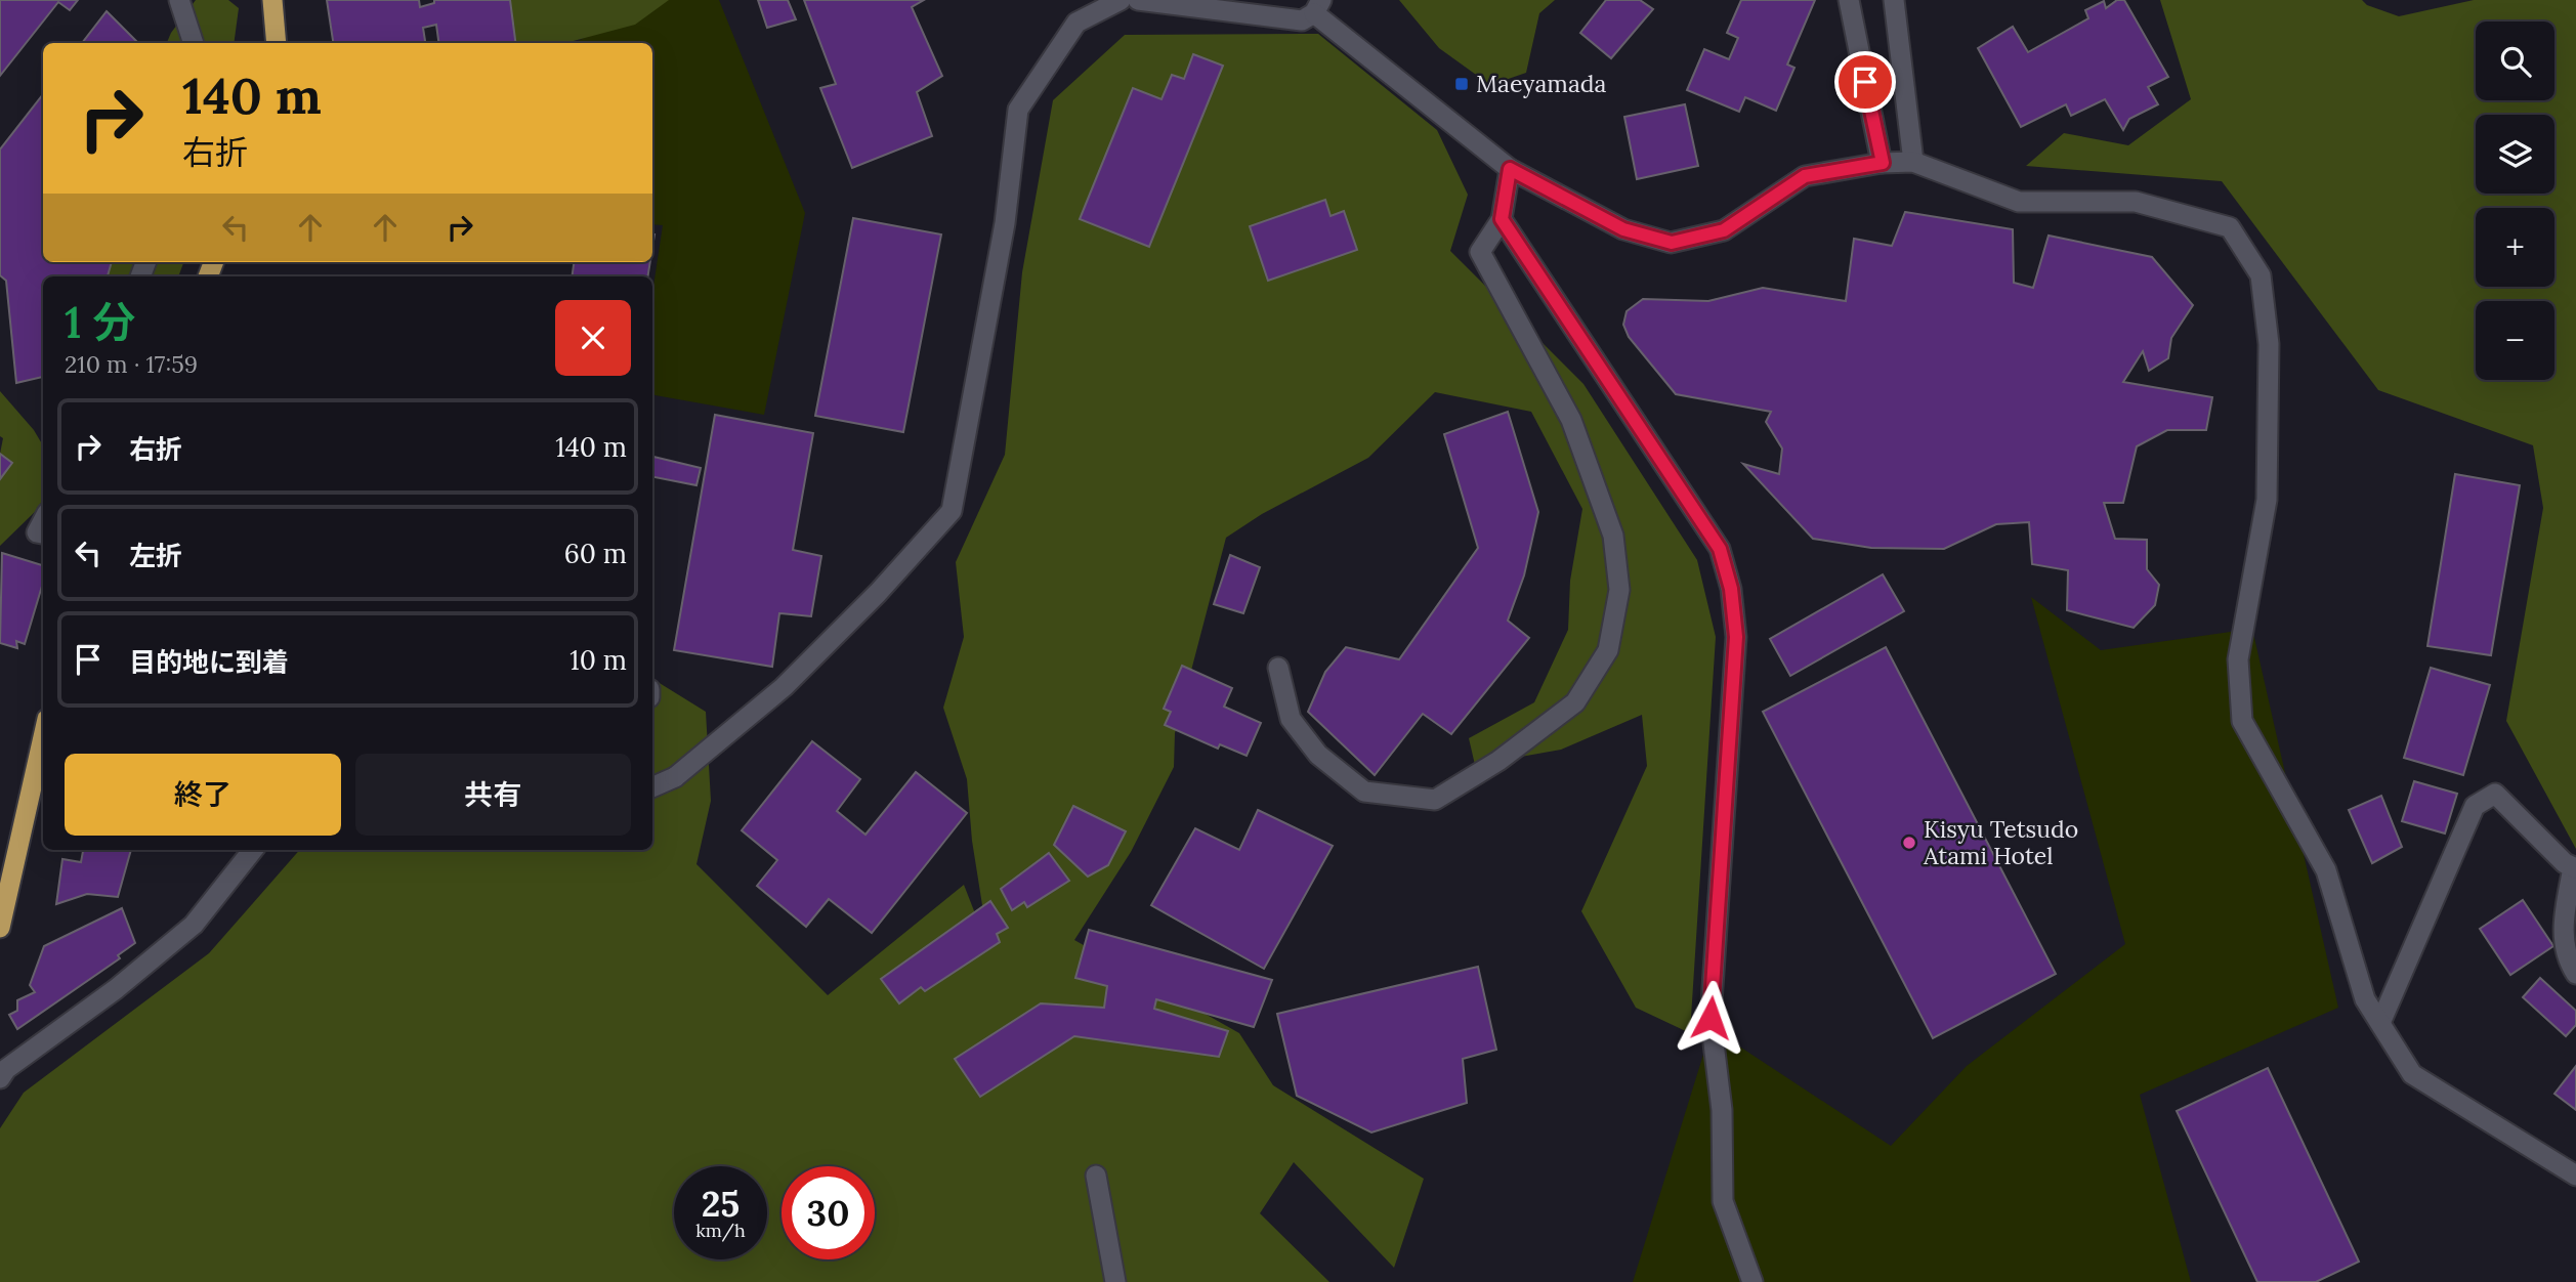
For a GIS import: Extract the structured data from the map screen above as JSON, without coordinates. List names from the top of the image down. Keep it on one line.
{"places":{"transit":["Maeyamada"],"other":["Kisyu Tetsudo Atami Hotel"]},"page":{"map_buttons":["+","−"],"turn":["140 m","右折"],"heading":["1 分","210 m · 17:59"],"list":[{"name":"右折","value":"140 m"},{"name":"左折","value":"60 m"},{"name":"目的地に到着","value":"10 m"}],"buttons":["終了","共有"],"speed":"25 km/h","limit":"30"}}
